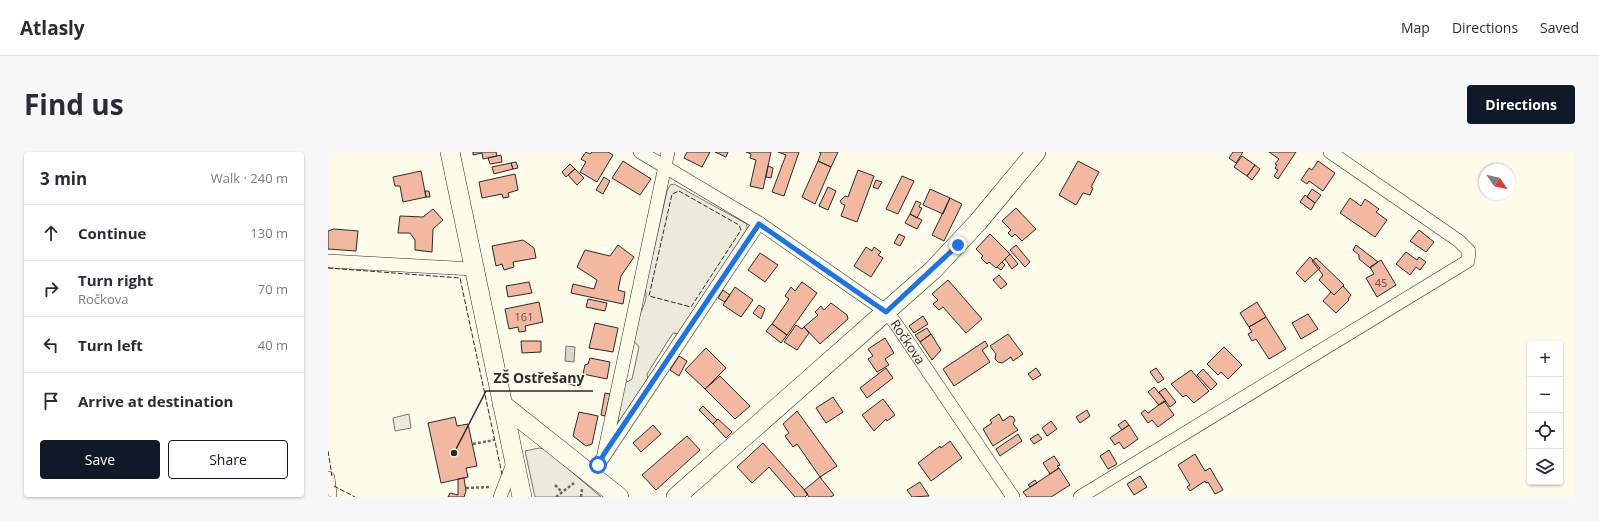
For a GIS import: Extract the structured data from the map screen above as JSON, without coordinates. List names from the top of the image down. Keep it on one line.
{"streets":{"street":["Ročkova"]},"places":["ZŠ Ostřešany"],"house_numbers":["45","161"],"north":"bottom right","page":{"header":"Atlasly","nav":["Map","Directions","Saved"],"title":"Find us","buttons":["Directions",["Save","Share"]],"heading":["3 min","Walk · 240 m"],"list":[["Continue","130 m"],["Turn right","Ročkova","70 m"],["Turn left","40 m"],"Arrive at destination"],"map_buttons":["+","−"]}}
